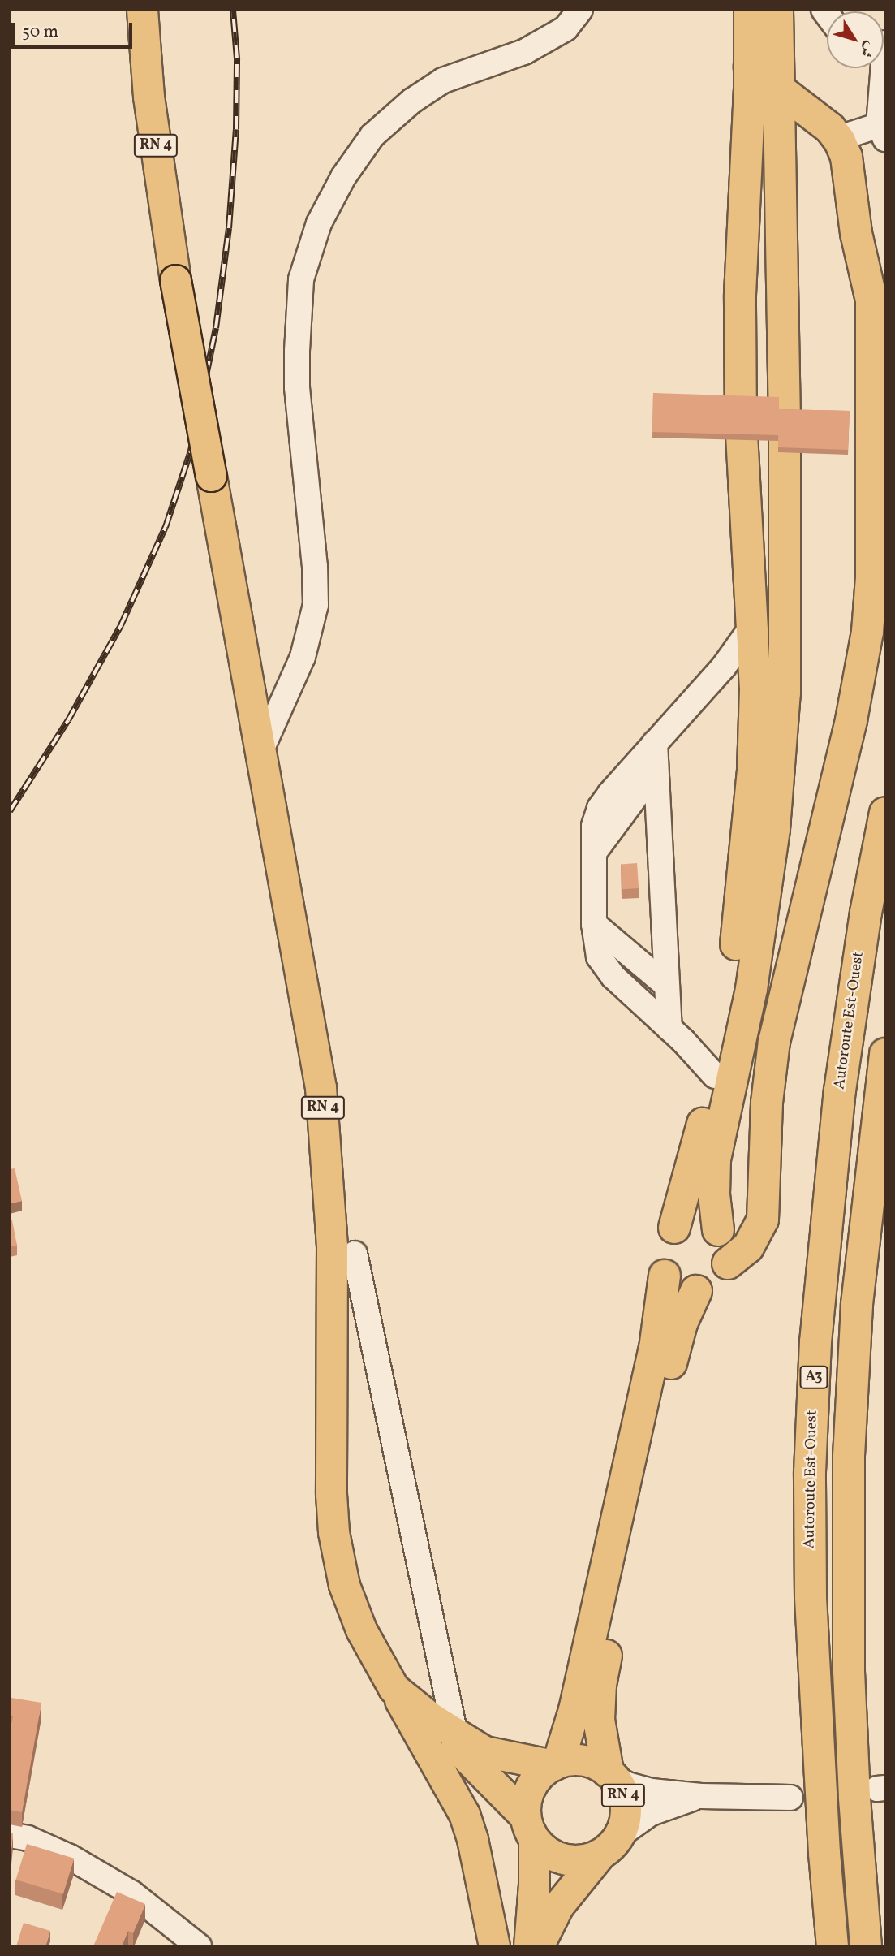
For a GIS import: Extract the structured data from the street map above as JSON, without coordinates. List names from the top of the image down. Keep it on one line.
{"streets":{"highway":["Autoroute Est-Ouest","A3"],"main road":["RN 4"]},"scale_bar":"50 m","north":"bottom right"}
